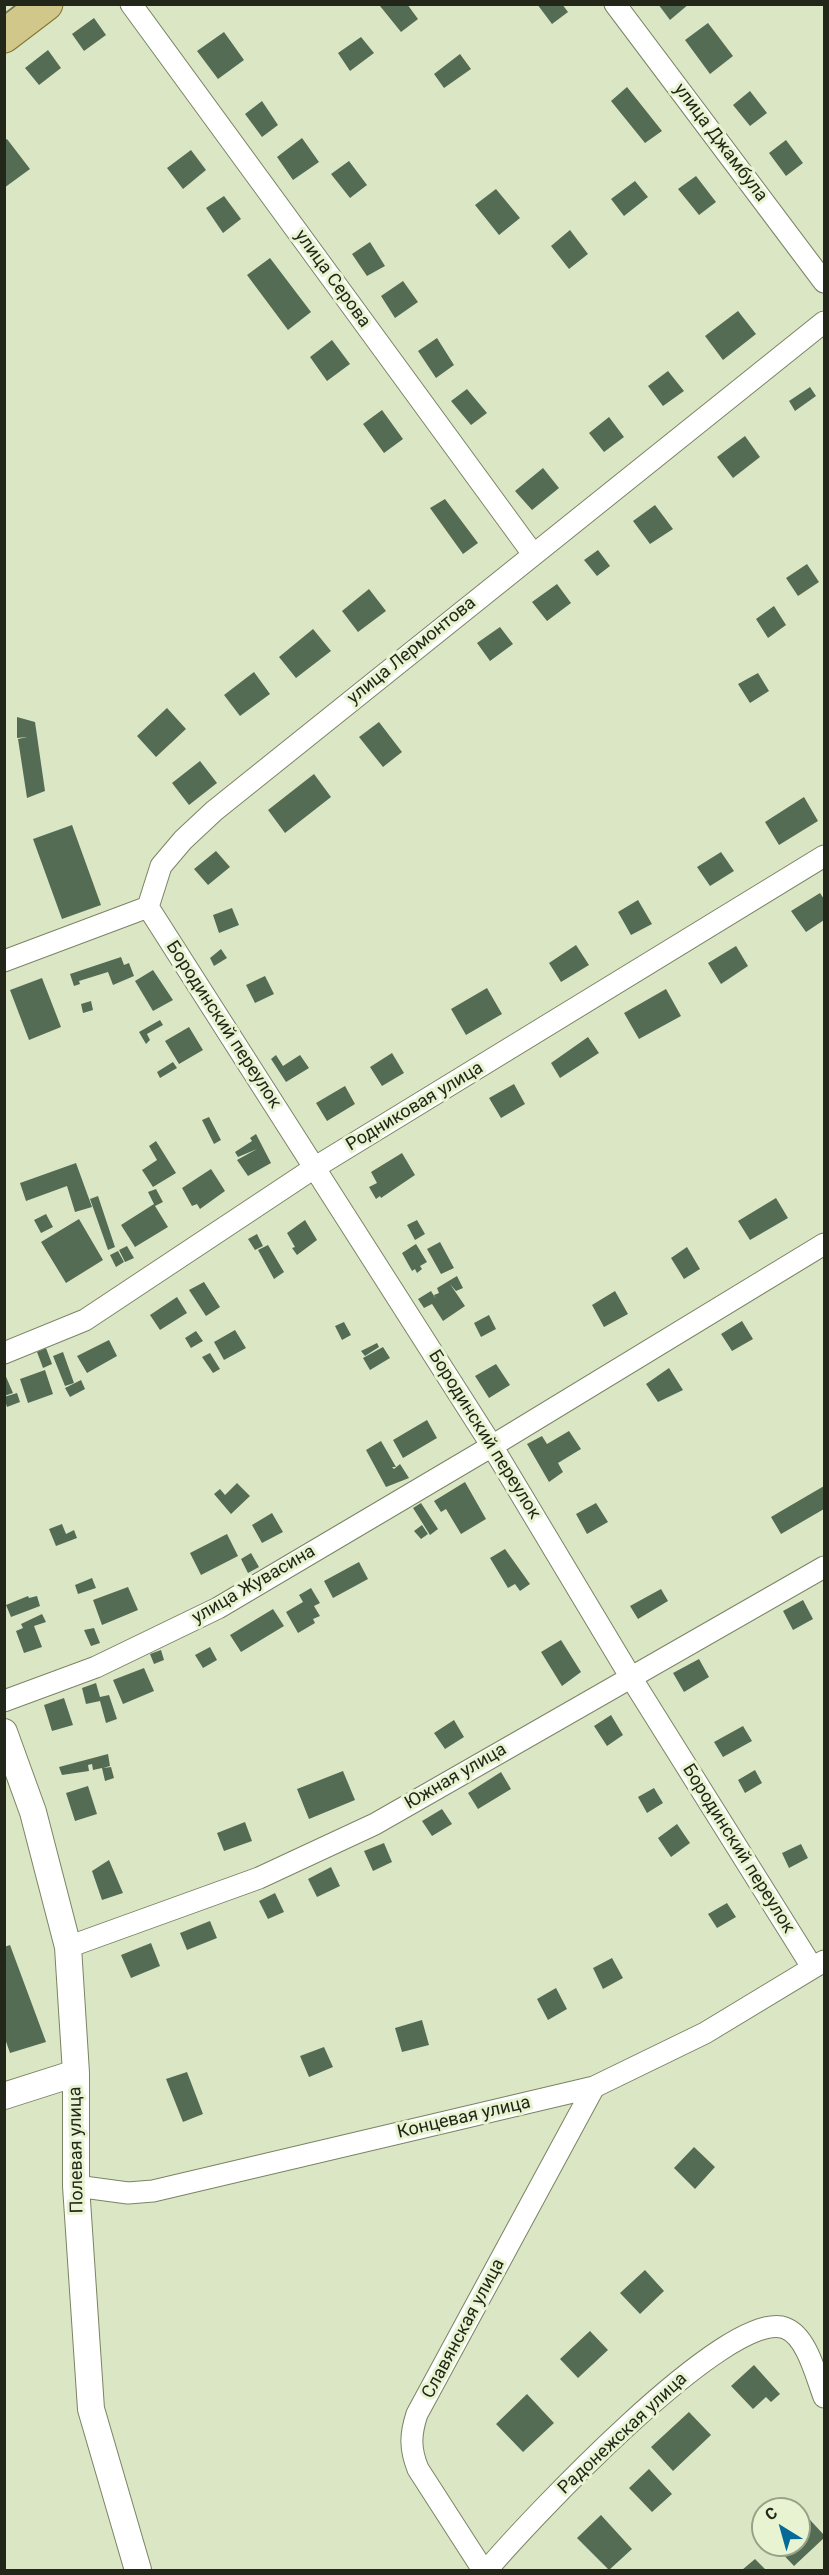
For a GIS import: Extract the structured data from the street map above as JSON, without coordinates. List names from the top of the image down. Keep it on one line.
{"streets":{"street":["улица Джамбула","улица Серова","улица Лермонтова","Бородинский переулок","Родниковая улица","улица Жувасина","Южная улица","Концевая улица","Полевая улица","Славянская улица","Радонежская улица"]},"crossings":[["улица Серова","улица Лермонтова"],["улица Лермонтова","Бородинский переулок"],["Бородинский переулок","Родниковая улица"],["Бородинский переулок","улица Жувасина"],["Бородинский переулок","Южная улица"],["Бородинский переулок","Концевая улица"],["Южная улица","Полевая улица"],["Концевая улица","Полевая улица"],["Концевая улица","Славянская улица"]],"north":"top left"}
